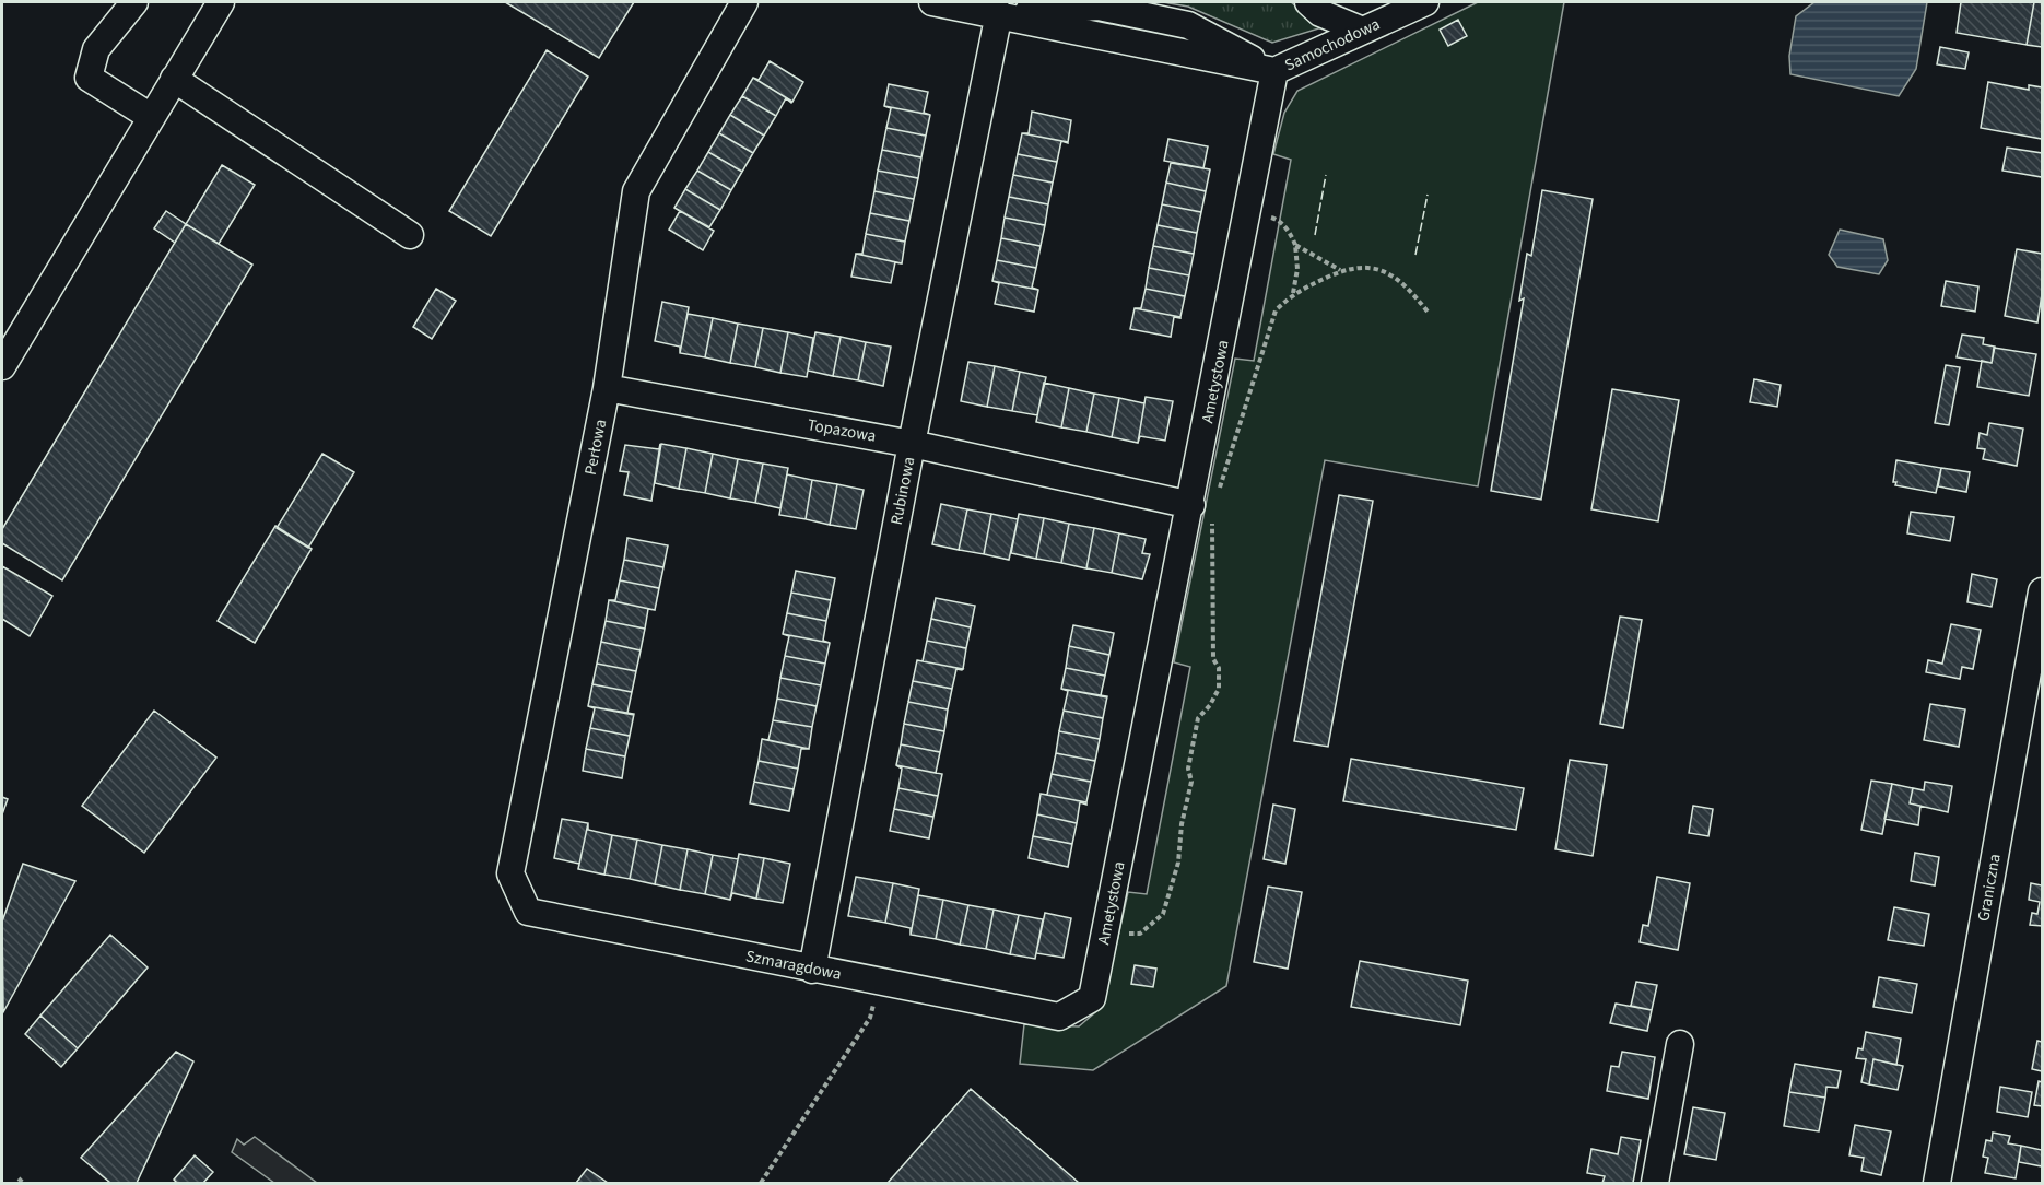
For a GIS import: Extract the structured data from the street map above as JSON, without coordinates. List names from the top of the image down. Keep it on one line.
{"streets":{"street":["Samochodowa","Ametystowa","Topazowa","Perłowa","Rubinowa","Graniczna","Szmaragdowa"]},"crossings":[["Samochodowa","Ametystowa"],["Ametystowa","Topazowa"],["Ametystowa","Szmaragdowa"],["Topazowa","Perłowa"],["Topazowa","Rubinowa"],["Perłowa","Szmaragdowa"],["Rubinowa","Szmaragdowa"]]}
